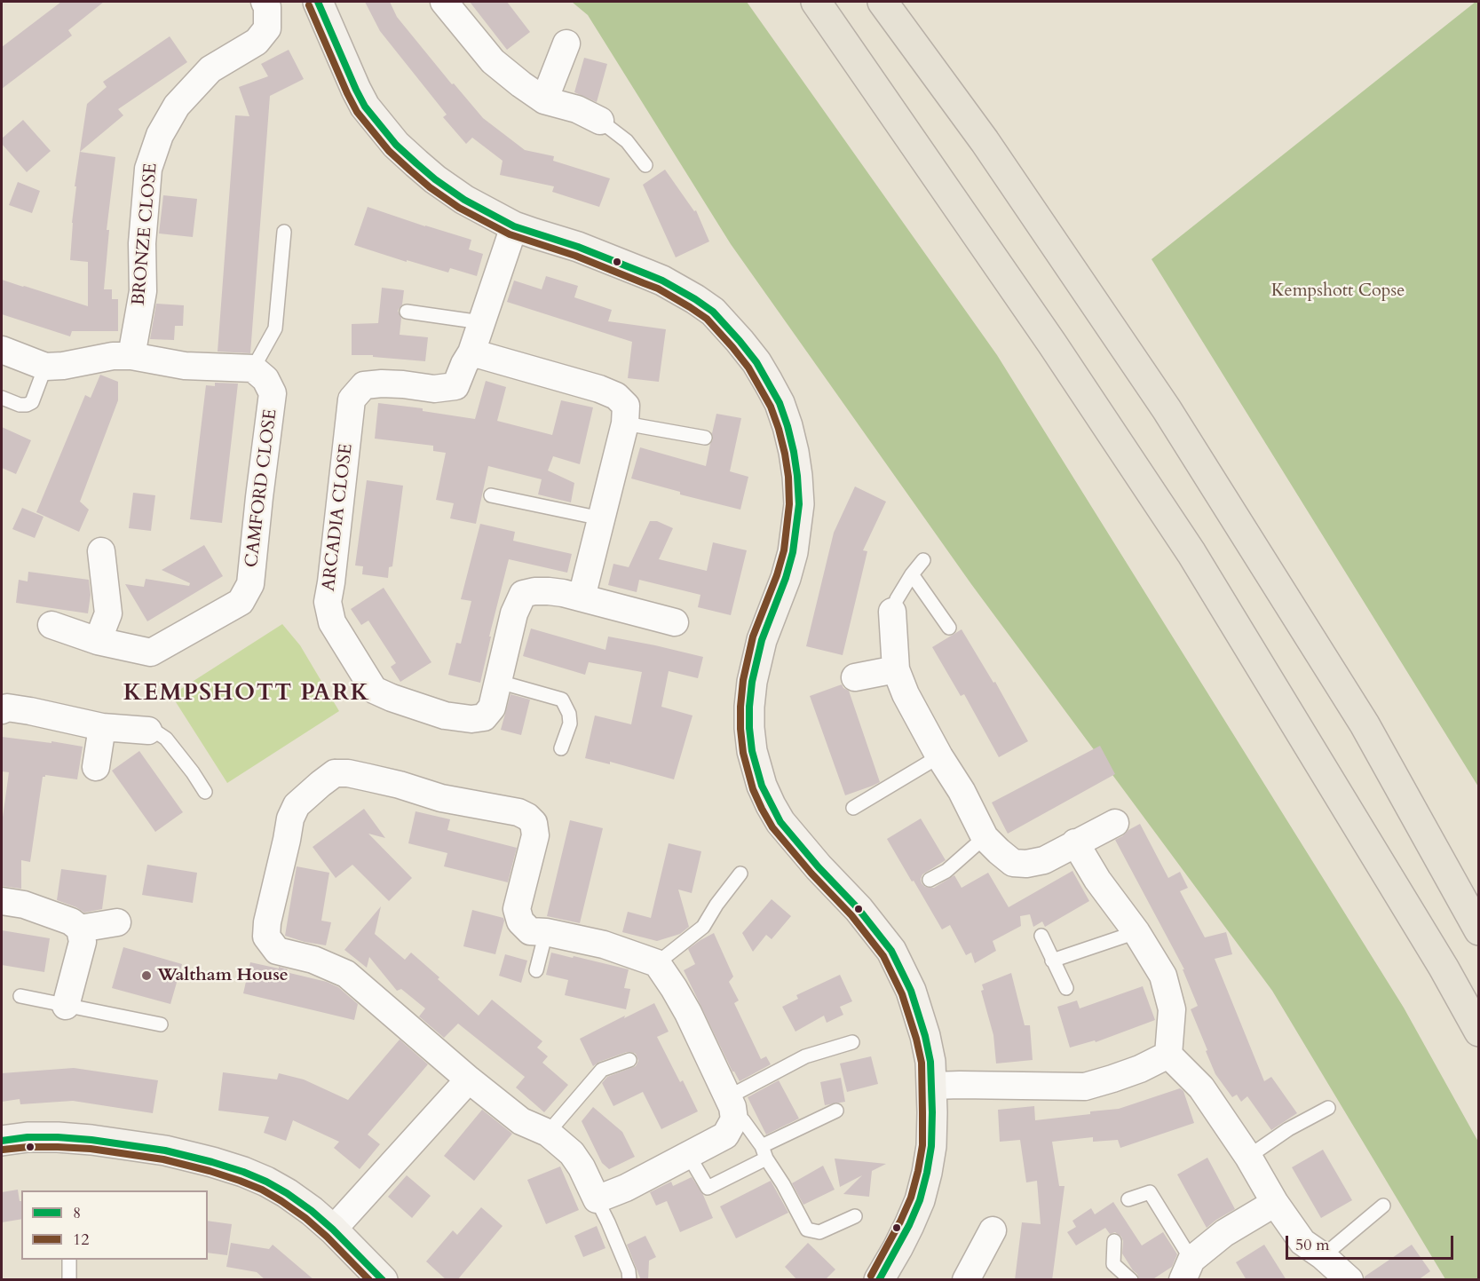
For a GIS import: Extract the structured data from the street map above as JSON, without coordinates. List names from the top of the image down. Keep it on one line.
{"streets":{"street":["BRONZE CLOSE","CAMFORD CLOSE","ARCADIA CLOSE"]},"districts":["KEMPSHOTT PARK"],"parks":["Kempshott Copse"],"places":["Waltham House"],"lines":["transit line 8","transit line 12"],"legend":["8","12"],"scale_bar":"50 m"}
